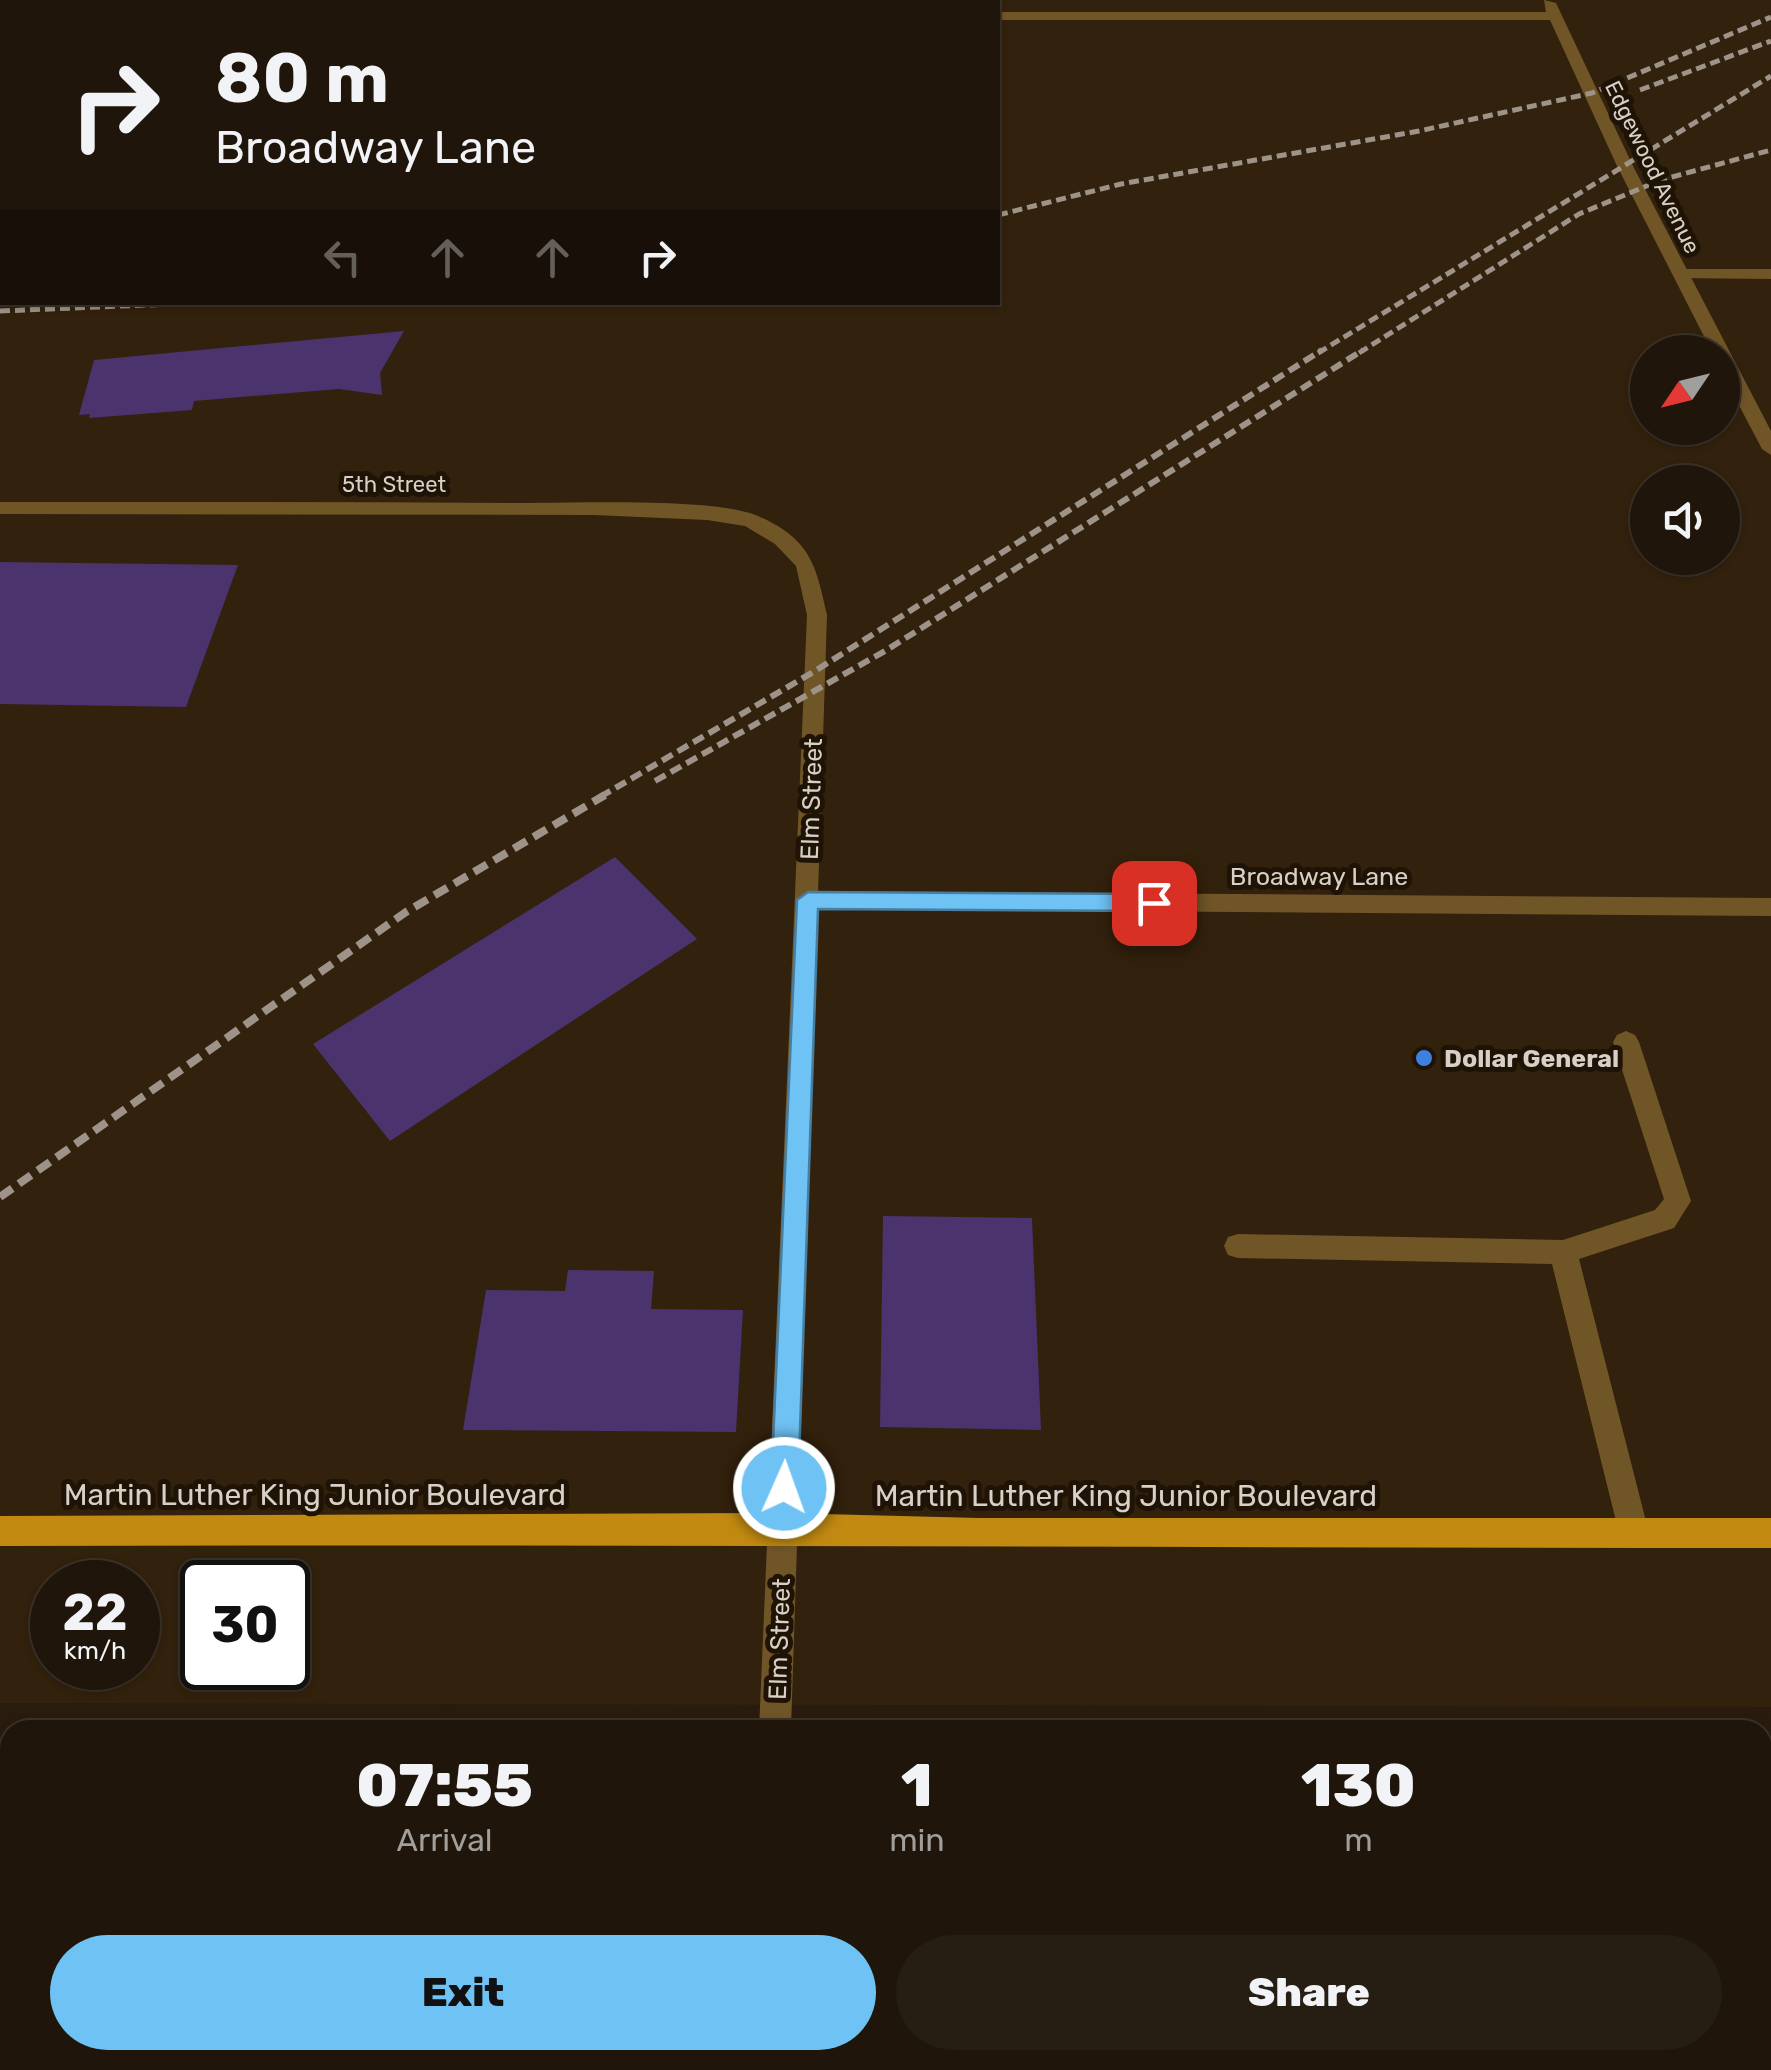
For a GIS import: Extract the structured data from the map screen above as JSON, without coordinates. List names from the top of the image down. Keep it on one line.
{"streets":{"main road":["Martin Luther King Junior Boulevard"],"street":["Edgewood Avenue","5th Street","Elm Street","Broadway Lane"]},"crossings":[["5th Street","Elm Street"],["Elm Street","Broadway Lane"],["Elm Street","Martin Luther King Junior Boulevard"]],"places":["Dollar General"],"north":"bottom left","page":{"turn":["80 m","Broadway Lane"],"speed":"22 km/h","limit":"30","eta":["07:55","Arrival","1","min","130","m"],"buttons":["Exit","Share"]}}
